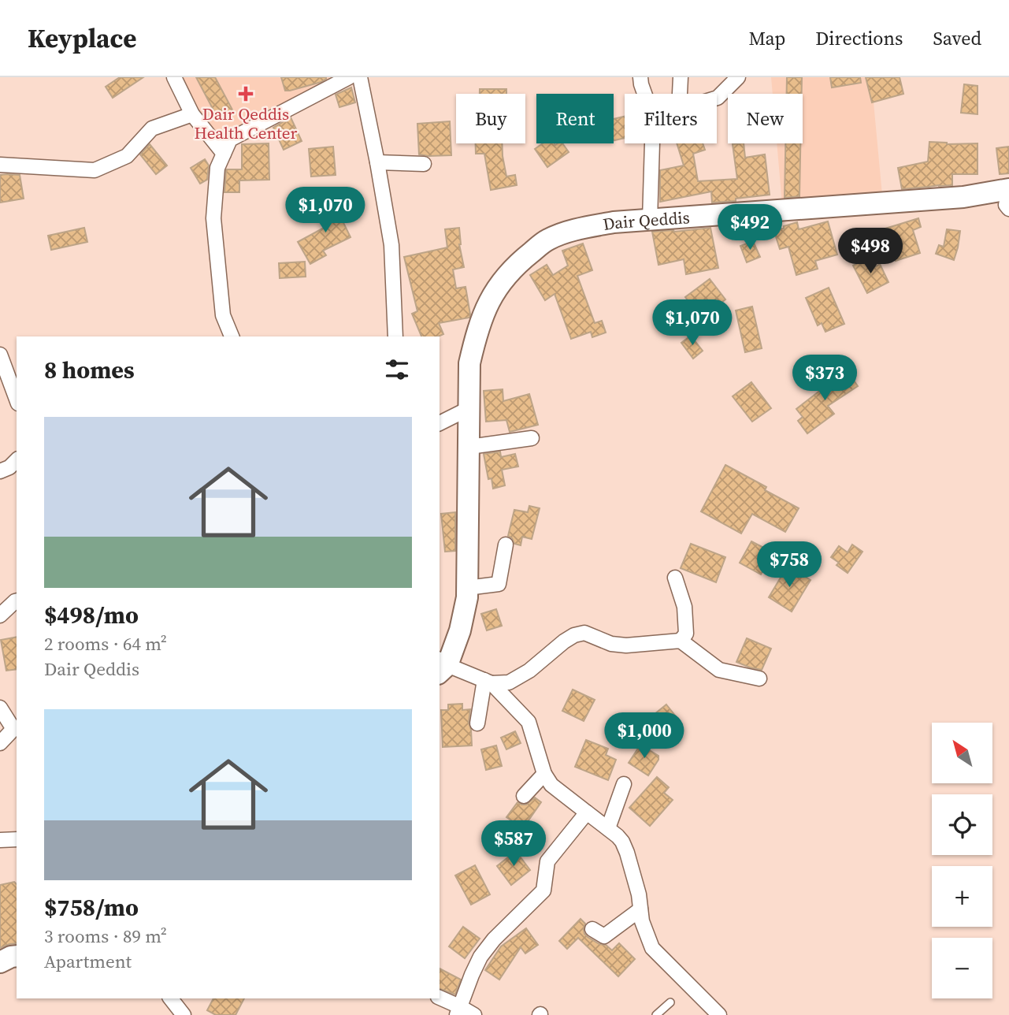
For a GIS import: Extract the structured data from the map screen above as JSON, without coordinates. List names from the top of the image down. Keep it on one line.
{"streets":{"main road":["Dair Qeddis"]},"places":{"health":["Dair Qeddis Health Center"]},"north":"top left","page":{"header":"Keyplace","nav":["Map","Directions","Saved"],"chip":["Buy","Rent","Filters","New"],"price":["$1,070","$492","$498","$1,070","$373","$758","$1,000","$587"],"heading":"8 homes","list":[{"name":"$498/mo","note":"2 rooms · 64 m² · Dair Qeddis"},{"name":"$758/mo","note":"3 rooms · 89 m² · Apartment"}],"map_buttons":["+","−"]}}
